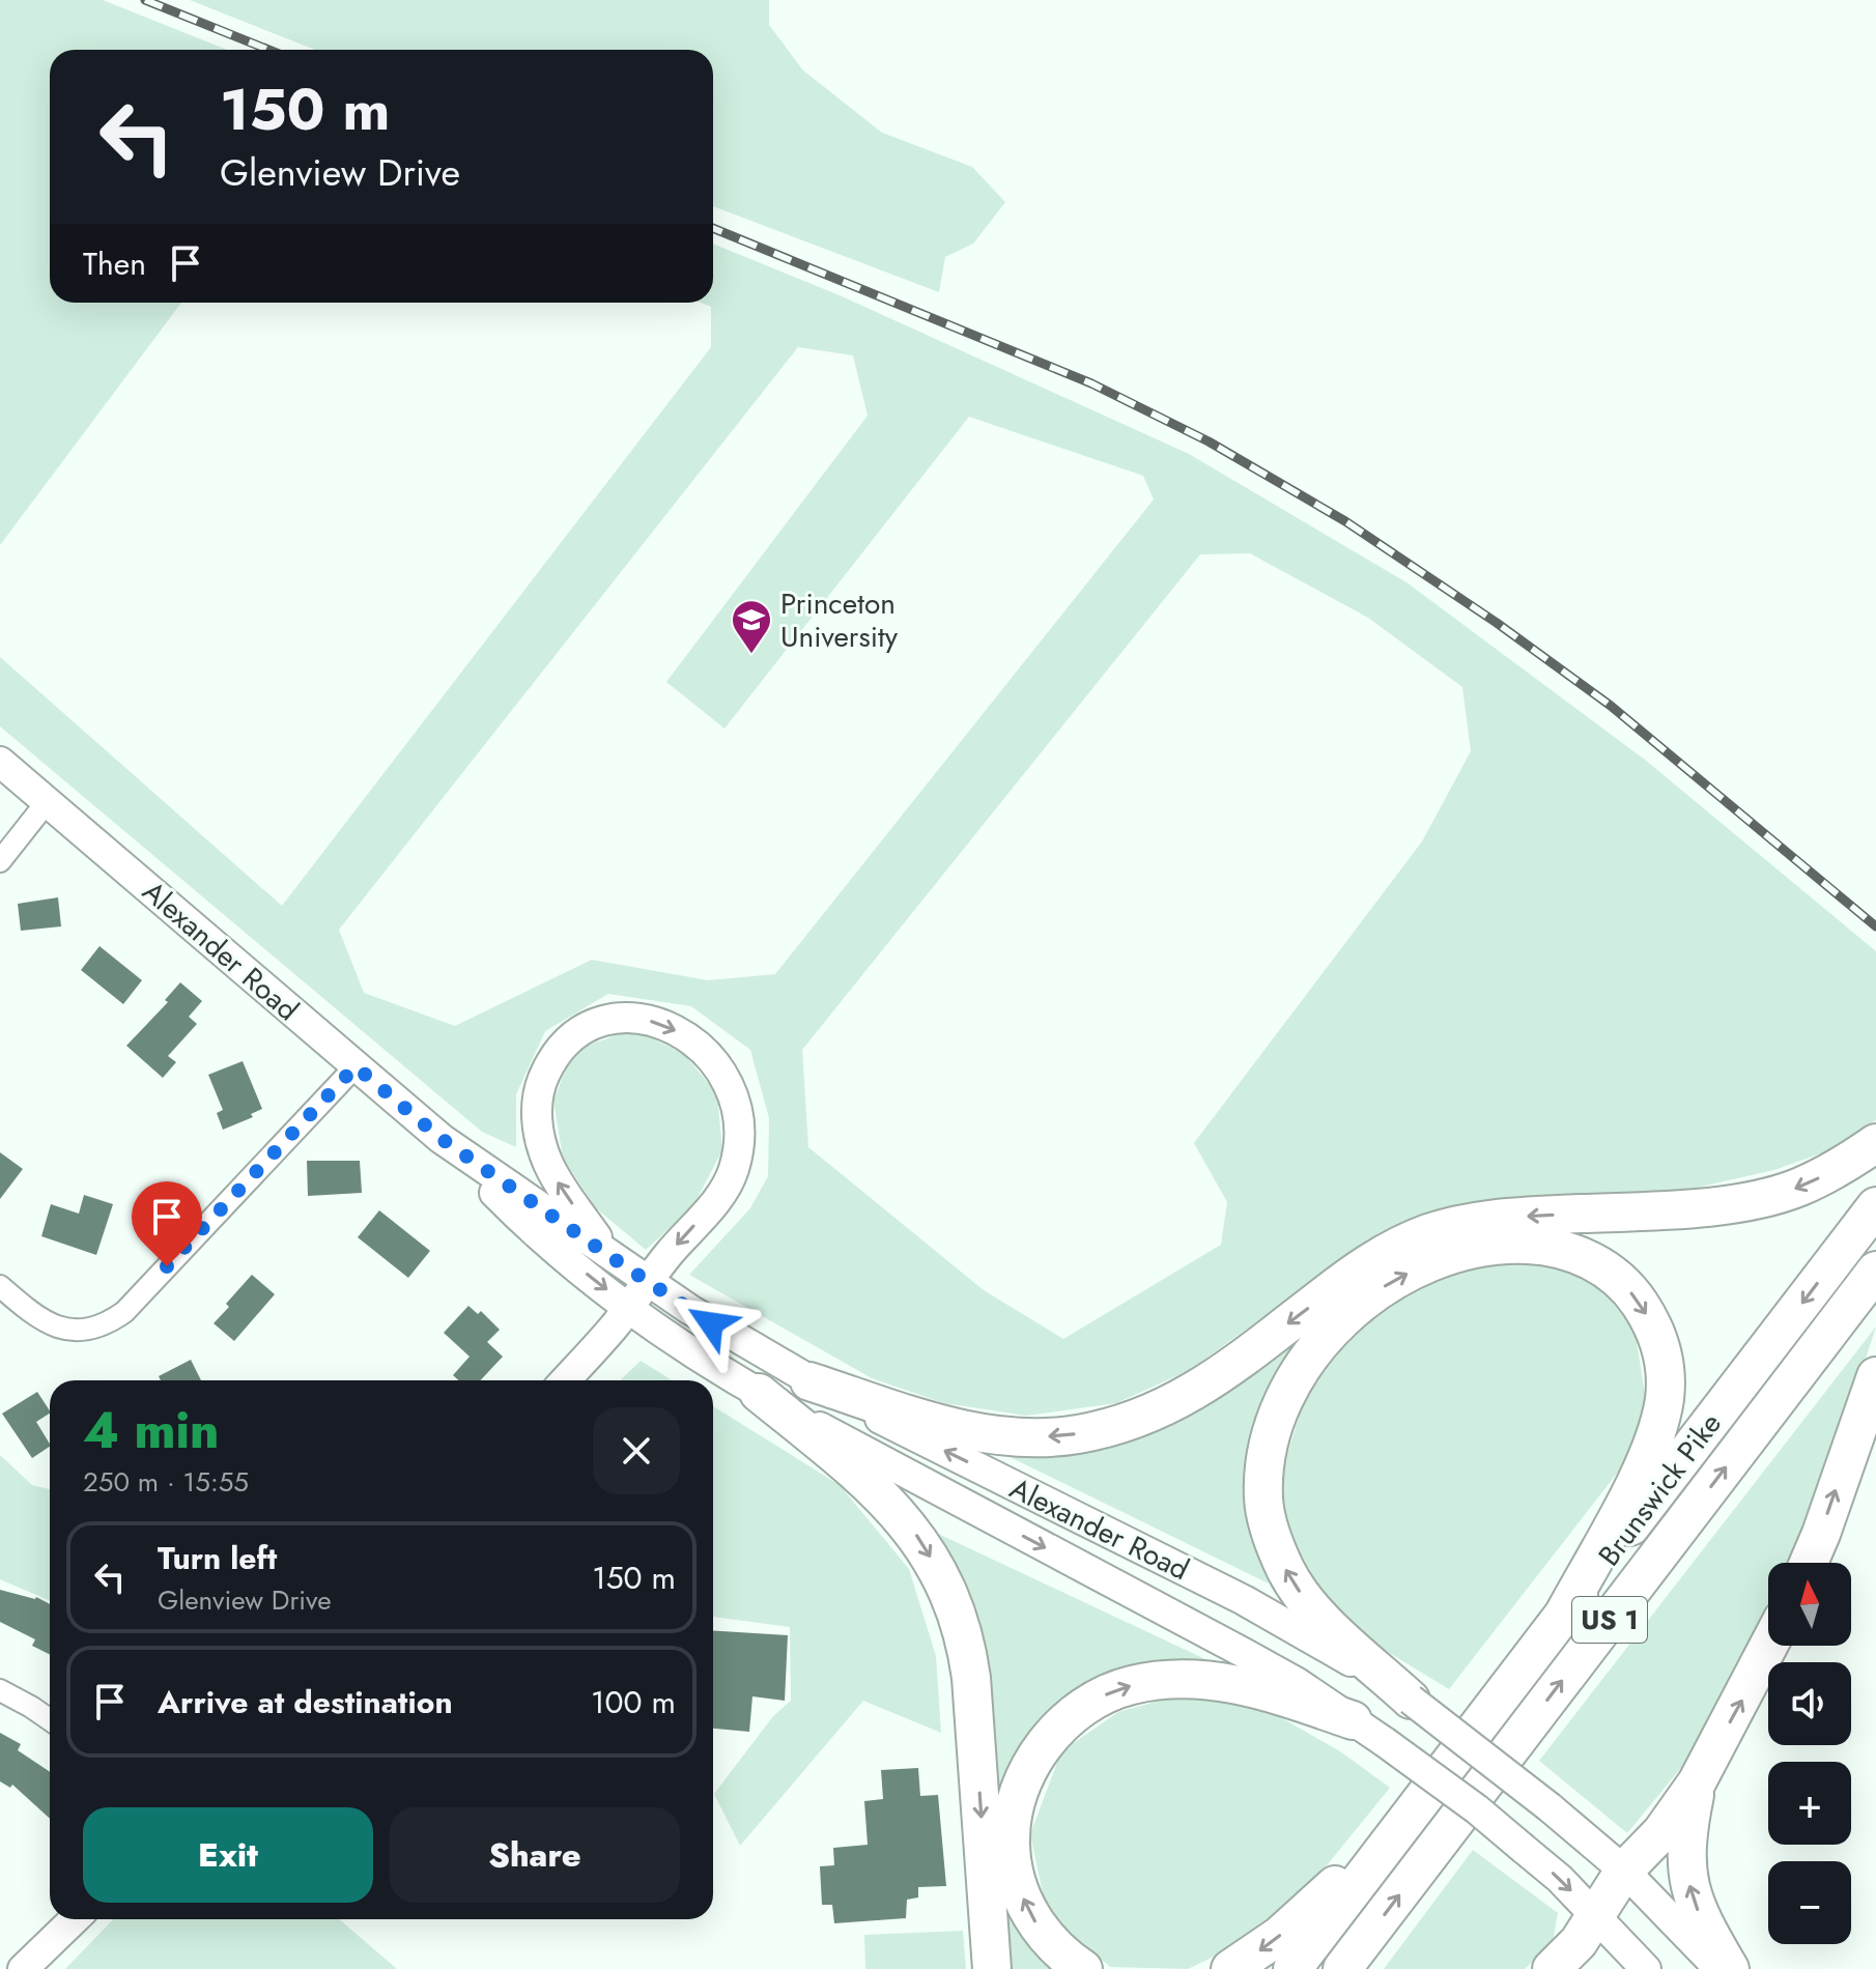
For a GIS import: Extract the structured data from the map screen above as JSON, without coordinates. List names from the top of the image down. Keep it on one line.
{"streets":{"highway":["Brunswick Pike","US 1"],"main road":["Alexander Road"]},"places":{"school or university":["Princeton University"]},"north":"top","page":{"turn":["150 m","Glenview Drive"],"then":"Then","heading":["4 min","250 m · 15:55"],"list":[{"name":"Turn left","note":"Glenview Drive","value":"150 m"},{"name":"Arrive at destination","value":"100 m"}],"map_buttons":["+","−"],"buttons":["Exit","Share"]}}
